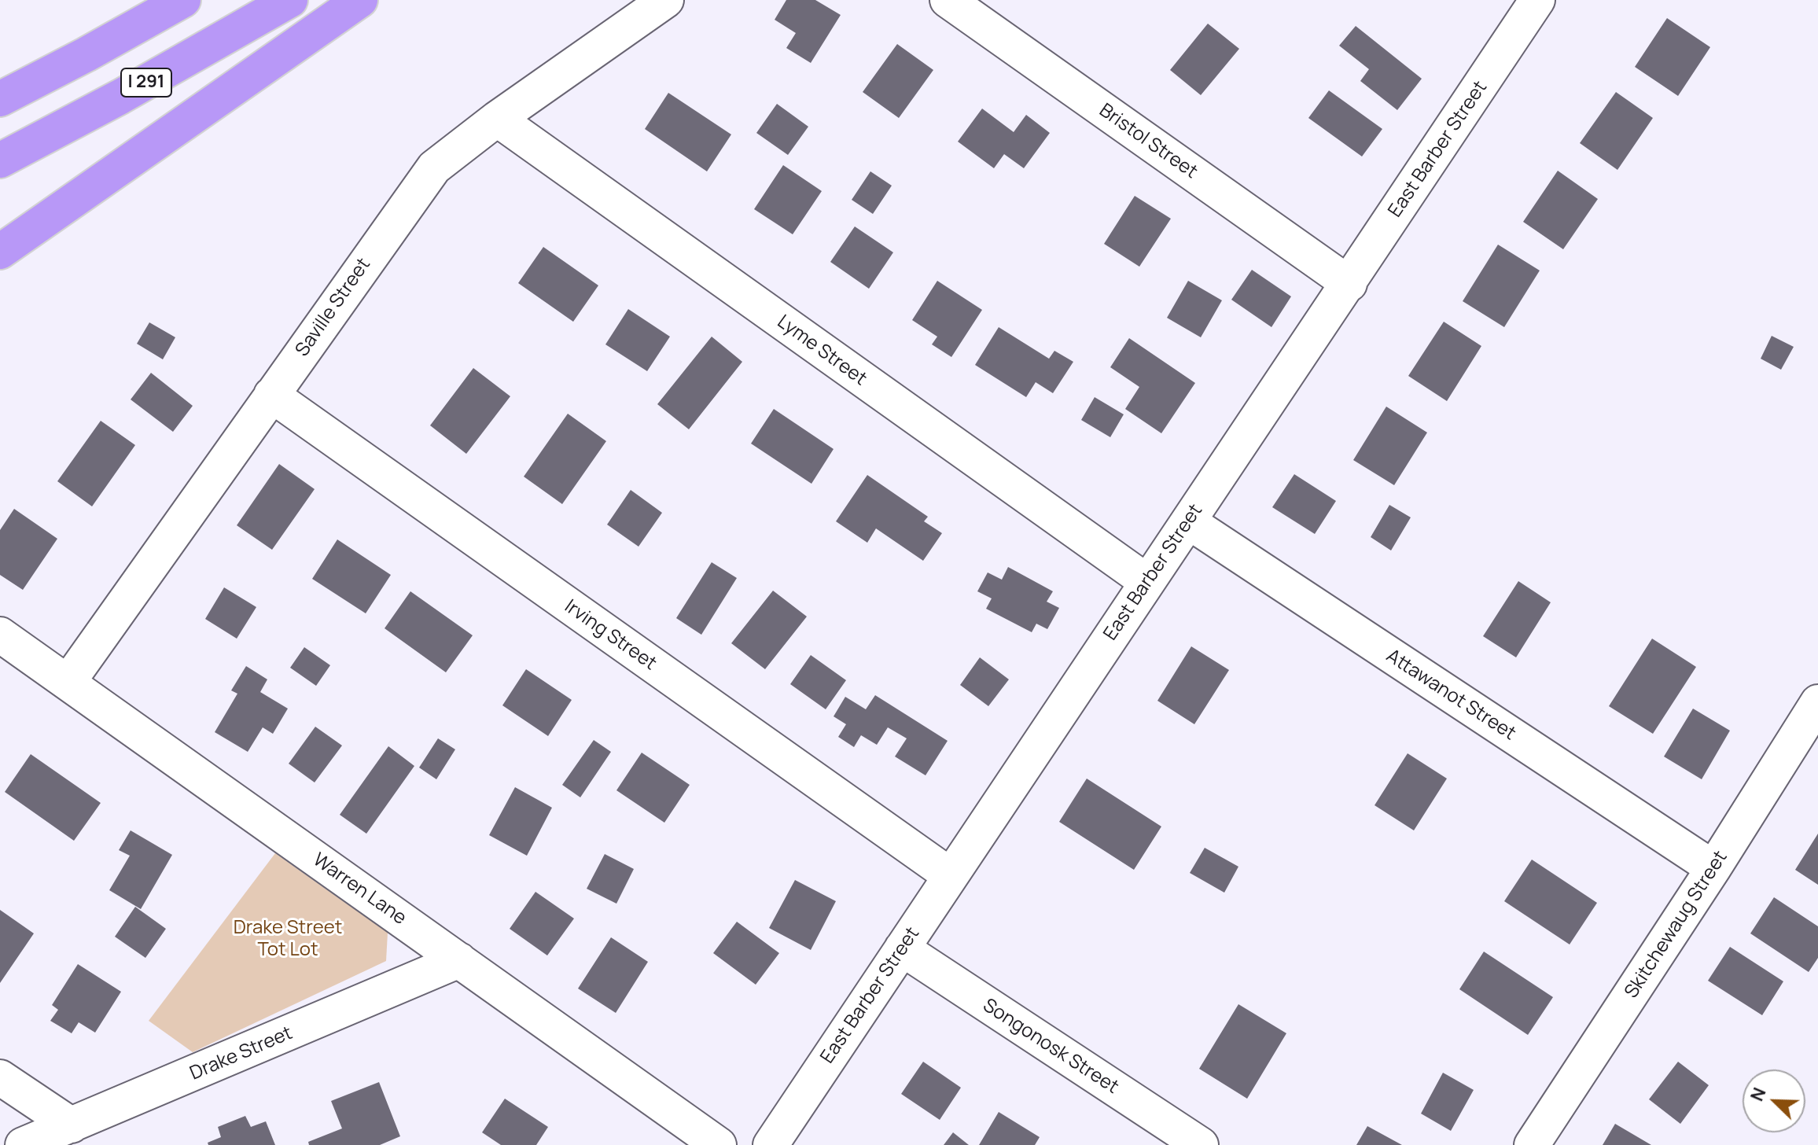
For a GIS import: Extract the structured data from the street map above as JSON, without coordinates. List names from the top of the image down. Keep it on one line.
{"streets":{"highway":["I 291"],"street":["Bristol Street","East Barber Street","Saville Street","Lyme Street","Irving Street","Attawanot Street","Warren Lane","Skitchewaug Street","Songonosk Street","Drake Street"]},"crossings":[["Bristol Street","East Barber Street"],["East Barber Street","Lyme Street"],["East Barber Street","Irving Street"],["East Barber Street","Attawanot Street"],["East Barber Street","Songonosk Street"],["Saville Street","Lyme Street"],["Saville Street","Irving Street"],["Saville Street","Warren Lane"],["Attawanot Street","Skitchewaug Street"],["Warren Lane","Drake Street"]],"parks":["Drake Street Tot Lot"],"north":"top left"}
